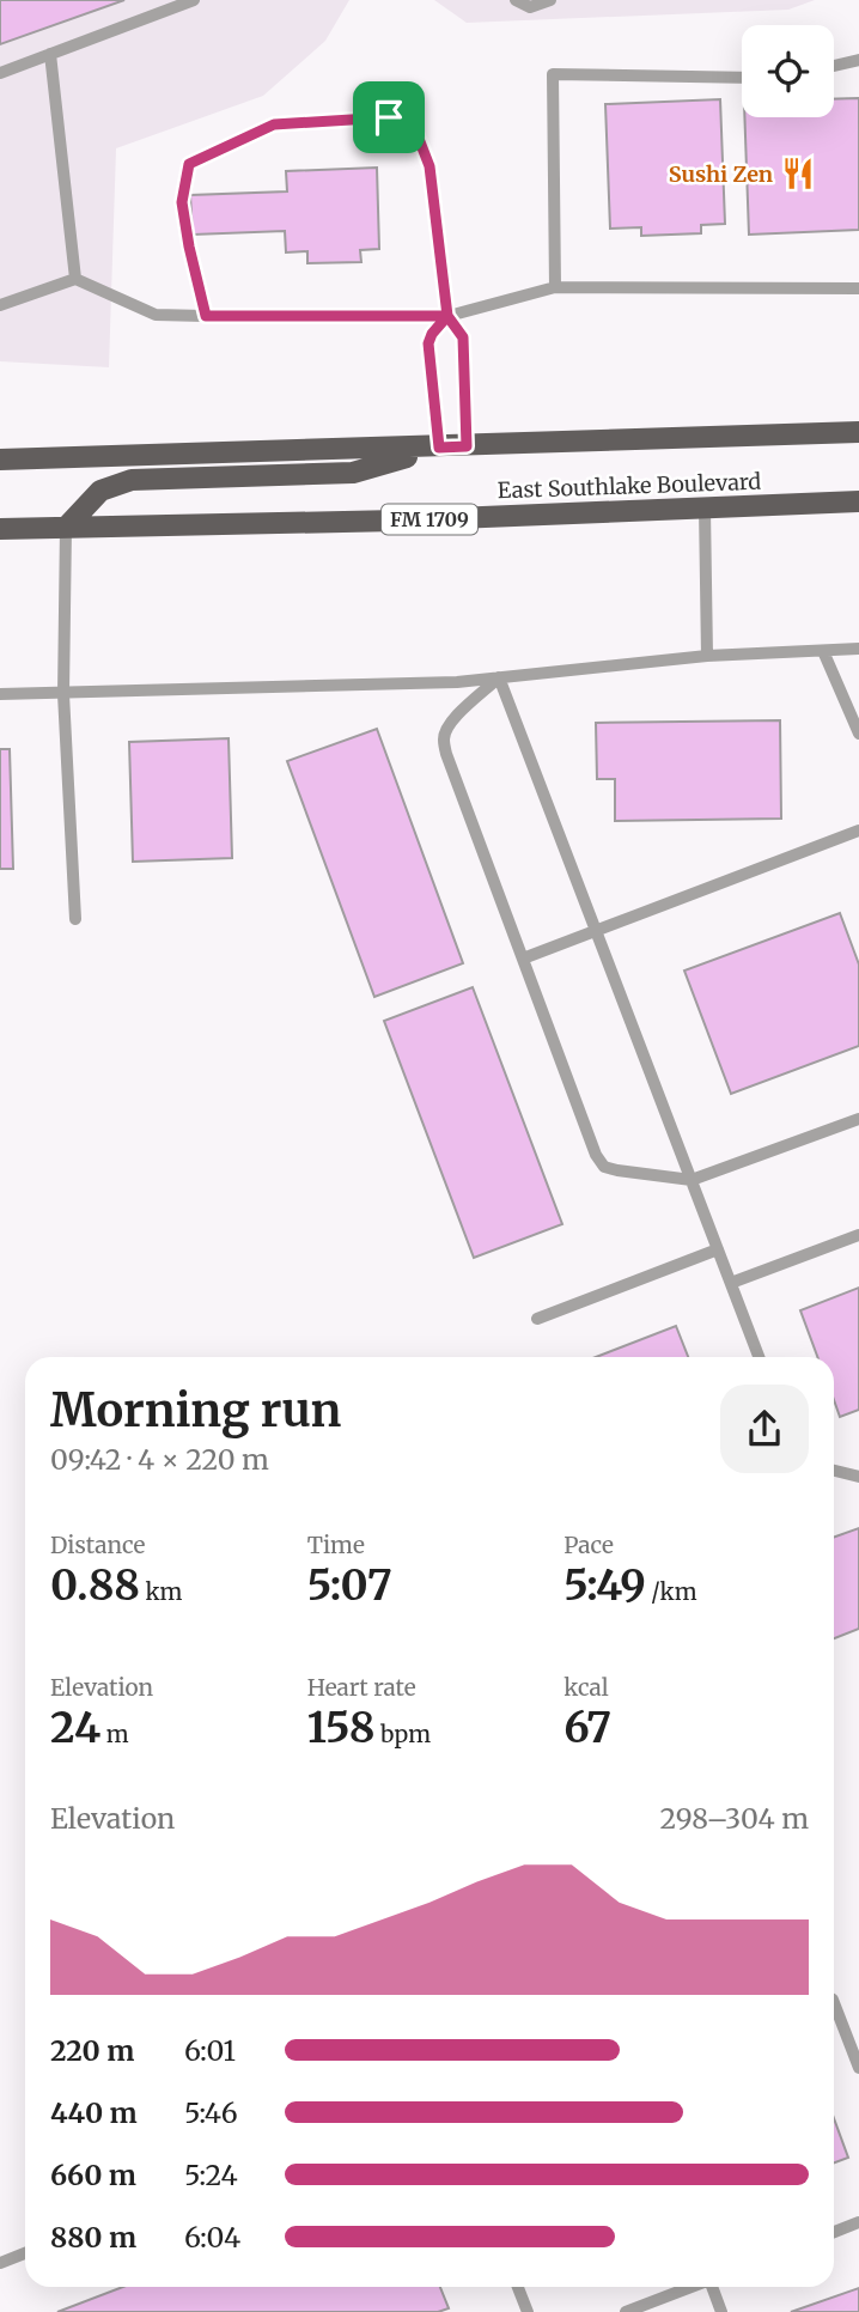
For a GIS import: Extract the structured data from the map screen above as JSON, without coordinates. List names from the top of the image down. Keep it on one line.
{"streets":{"main road":["East Southlake Boulevard","FM 1709"]},"places":{"restaurant":["Sushi Zen"]},"page":{"heading":["Morning run","09:42 · 4 × 220 m"],"stats":[["Distance","0.88 km"],["Time","5:07"],["Pace","5:49 /km"],["Elevation","24 m"],["Heart rate","158 bpm"],["kcal","67"]],"chart":["Elevation","298–304 m"],"list":[{"name":"220 m","note":"6:01"},{"name":"440 m","note":"5:46"},{"name":"660 m","note":"5:24"},{"name":"880 m","note":"6:04"}]}}
